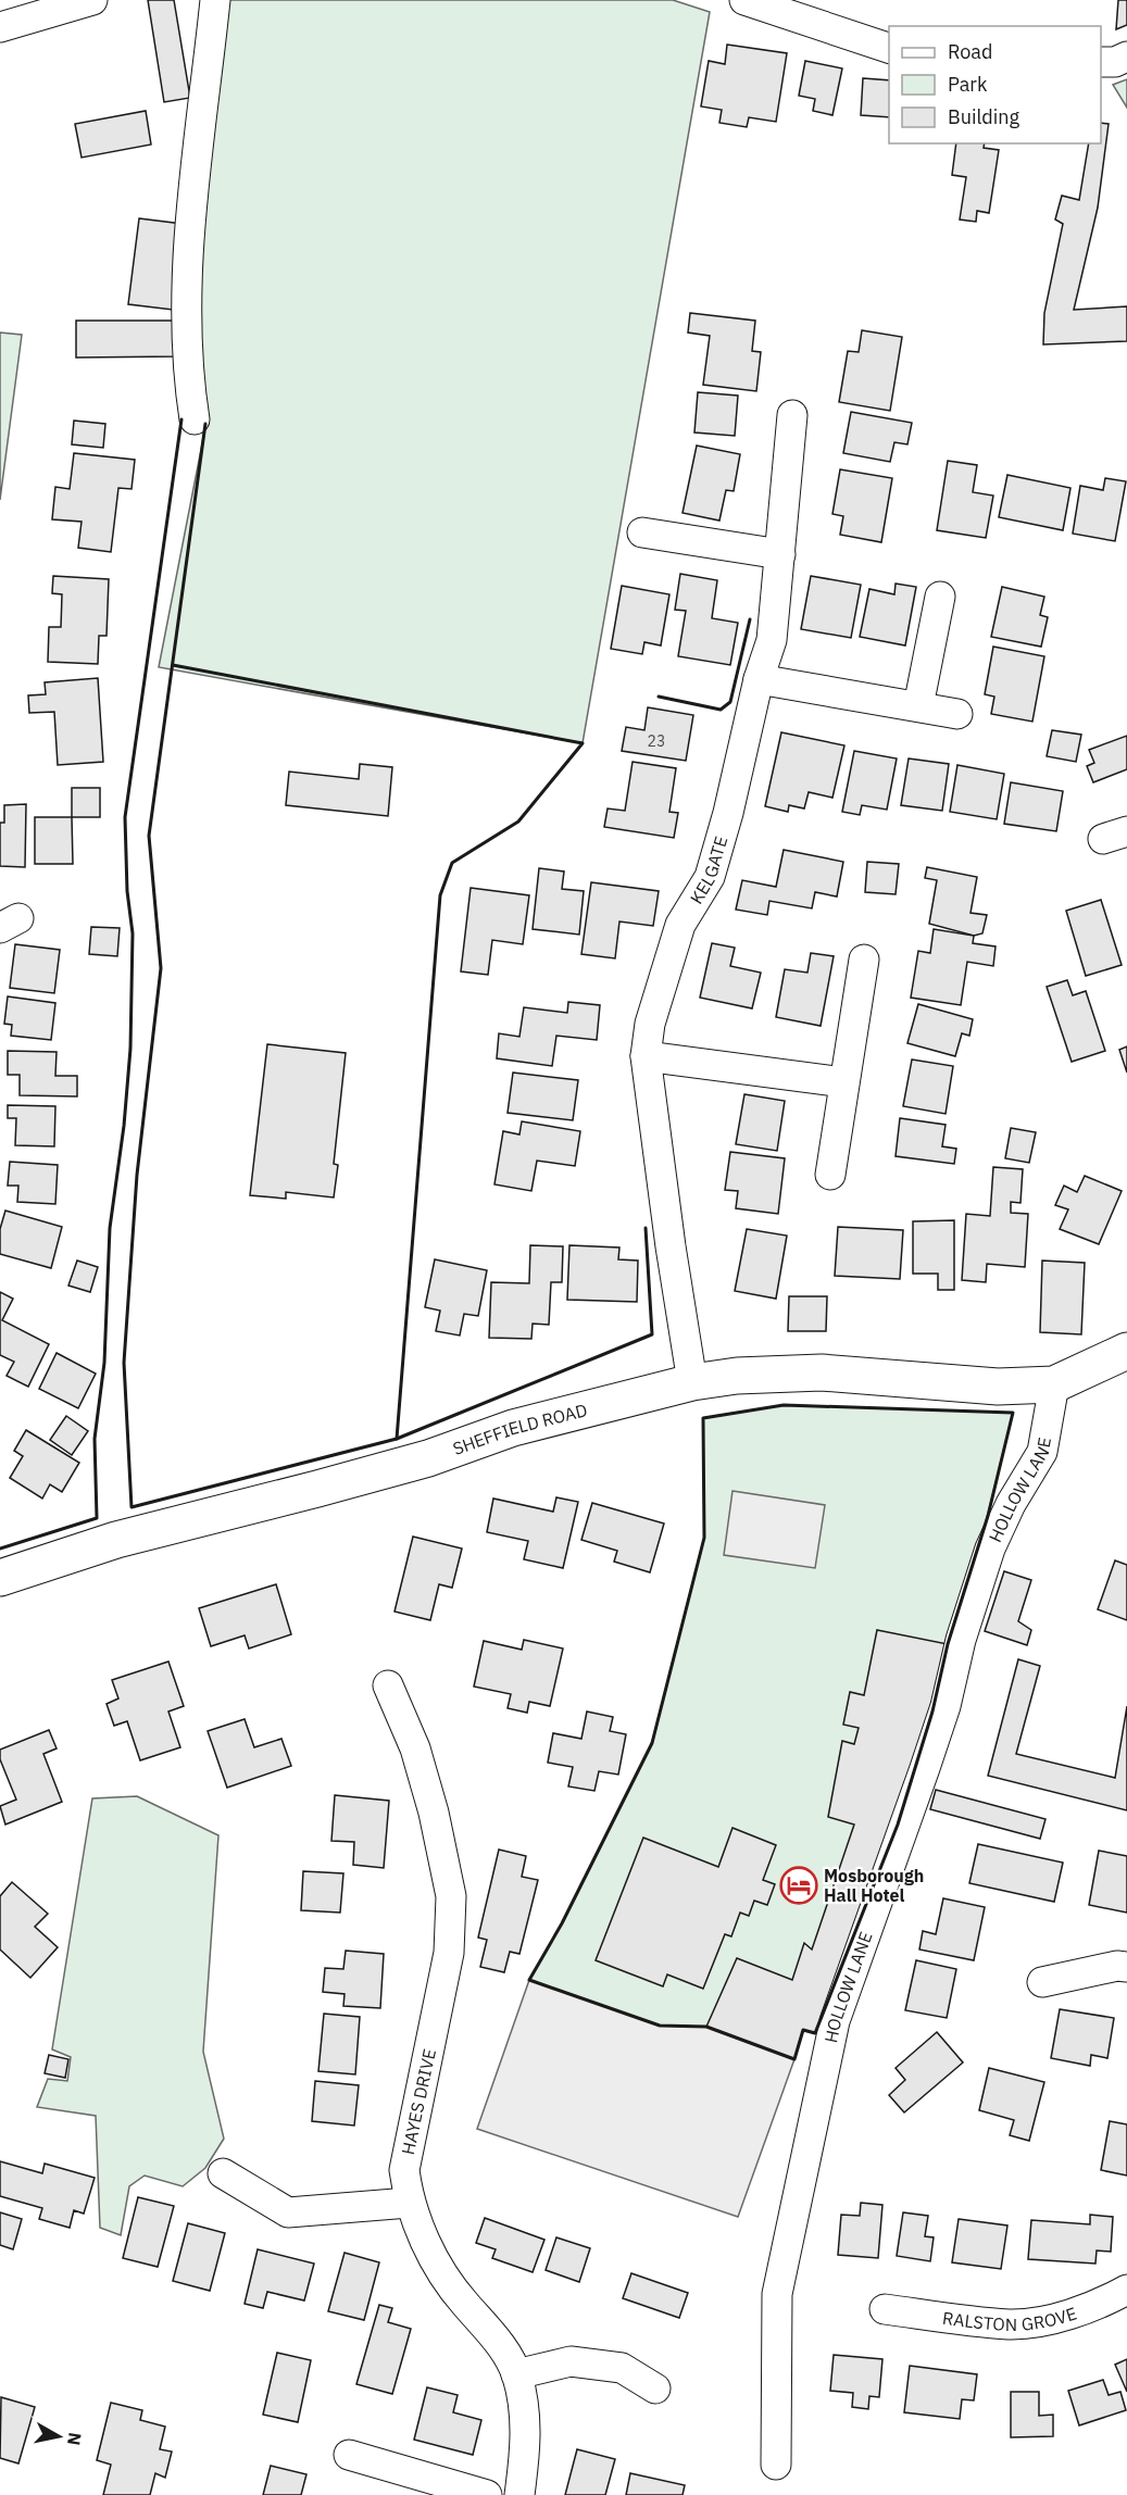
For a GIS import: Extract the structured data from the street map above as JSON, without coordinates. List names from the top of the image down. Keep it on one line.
{"streets":{"main road":["SHEFFIELD ROAD"],"street":["KELGATE","HOLLOW LANE","HAYES DRIVE","RALSTON GROVE"]},"crossings":[["KELGATE","SHEFFIELD ROAD"],["SHEFFIELD ROAD","HOLLOW LANE"]],"places":{"hotel":["Mosborough Hall Hotel"]},"house_numbers":["23"],"legend":["Road","Park","Building"],"north":"right"}
